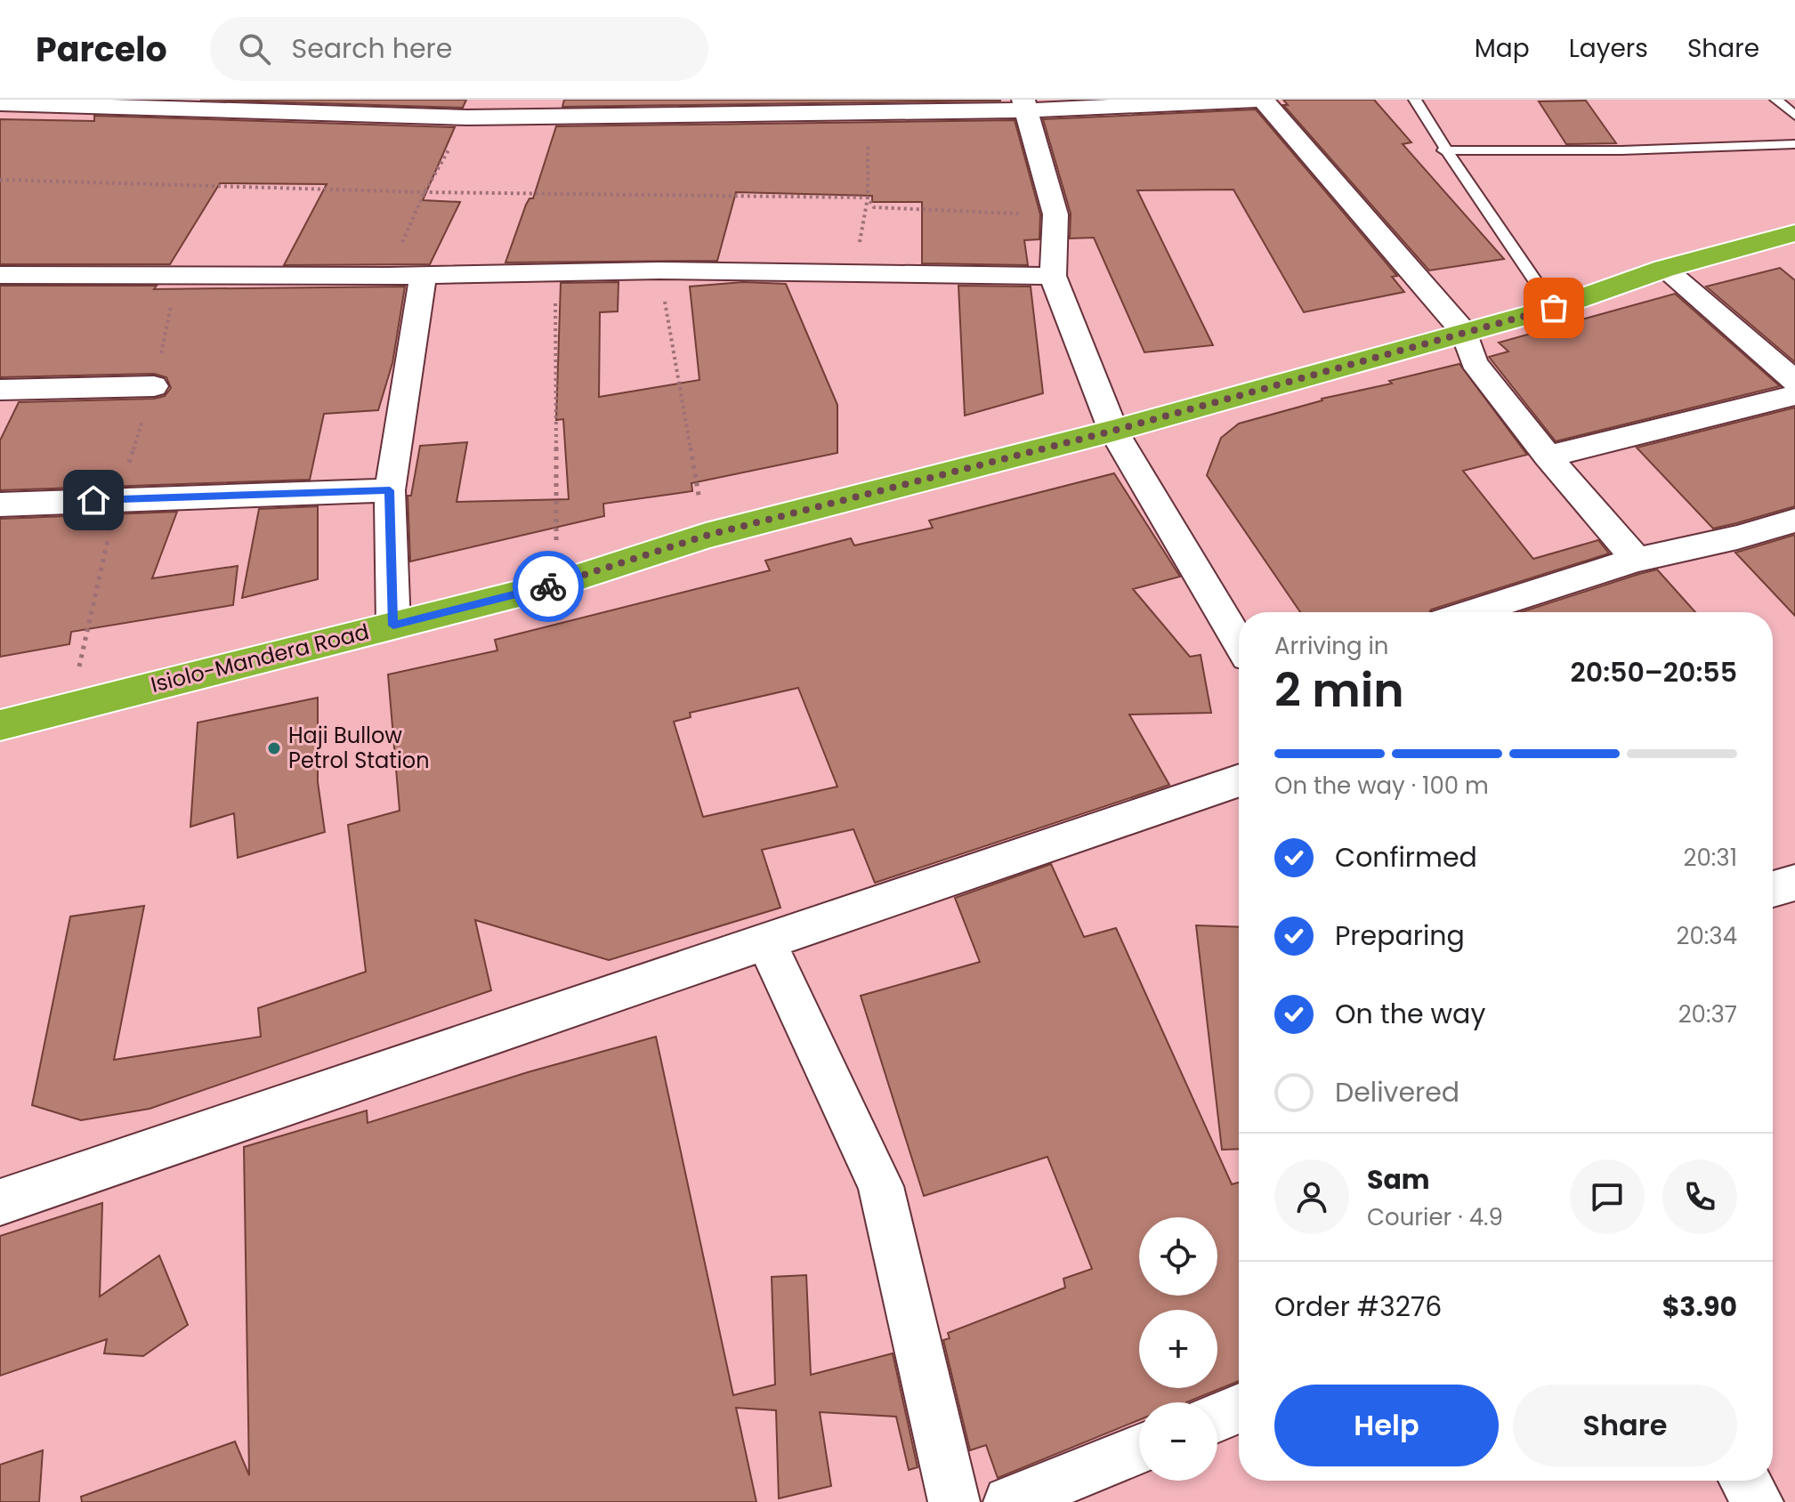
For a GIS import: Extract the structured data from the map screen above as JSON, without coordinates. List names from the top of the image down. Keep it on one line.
{"streets":{"highway":["Isiolo-Mandera Road"]},"places":["Haji Bullow Petrol Station"],"page":{"header":"Parcelo","search":"Search here","nav":["Map","Layers","Share"],"heading":["2 min","Arriving in","20:50–20:55"],"panel":["Sam","Courier · 4.9","Order #3276","$3.90"],"bar":"On the way · 100 m","list":[["Confirmed","20:31"],["Preparing","20:34"],["On the way","20:37"],"Delivered"],"map_buttons":["+","−"],"buttons":["Help","Share"]}}
